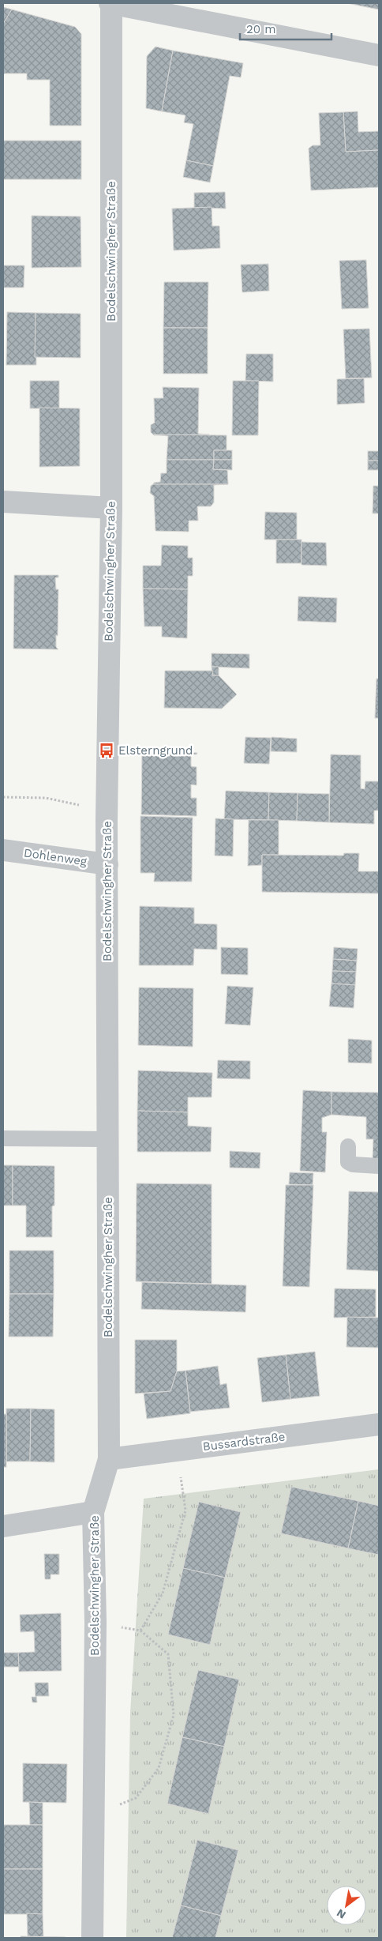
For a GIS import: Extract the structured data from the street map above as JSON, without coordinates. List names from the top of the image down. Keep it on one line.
{"streets":{"street":["Bodelschwingher Straße","Dohlenweg","Bussardstraße"]},"crossings":[["Bodelschwingher Straße","Dohlenweg"],["Bodelschwingher Straße","Bussardstraße"]],"places":{"bus stop":["Elsterngrund"]},"scale_bar":"20 m","north":"bottom left"}
